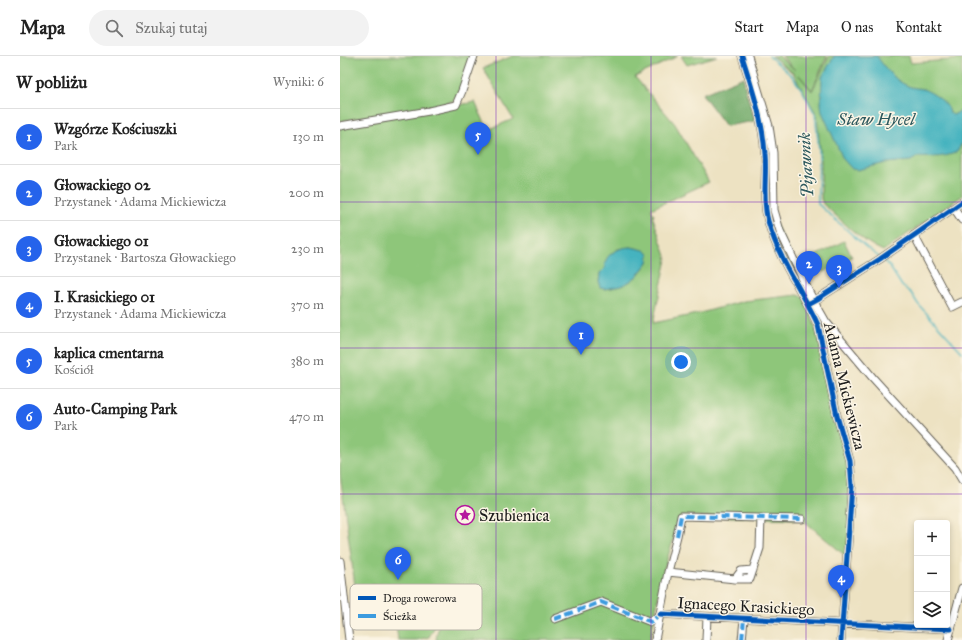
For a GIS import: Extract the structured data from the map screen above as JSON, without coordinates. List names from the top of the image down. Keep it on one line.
{"streets":{"street":["Adama Mickiewicza","Ignacego Krasickiego"]},"crossings":[["Adama Mickiewicza","Ignacego Krasickiego"]],"water":["Staw Hycel","Pijawnik"],"places":{"place":["Szubienica"]},"legend":["Droga rowerowa","Ścieżka"],"page":{"header":"Mapa","search":"Szukaj tutaj","nav":["Start","Mapa","O nas","Kontakt"],"heading":["W pobliżu","Wyniki: 6"],"list":[{"mark":"1","name":"Wzgórze Kościuszki","note":"Park","value":"130 m"},{"mark":"2","name":"Głowackiego 02","note":"Przystanek · Adama Mickiewicza","value":"200 m"},{"mark":"3","name":"Głowackiego 01","note":"Przystanek · Bartosza Głowackiego","value":"230 m"},{"mark":"4","name":"I. Krasickiego 01","note":"Przystanek · Adama Mickiewicza","value":"370 m"},{"mark":"5","name":"kaplica cmentarna","note":"Kościół","value":"380 m"},{"mark":"6","name":"Auto-Camping Park","note":"Park","value":"470 m"}],"pins":["5","2","3","1","6","4"],"map_buttons":["+","−"]}}
